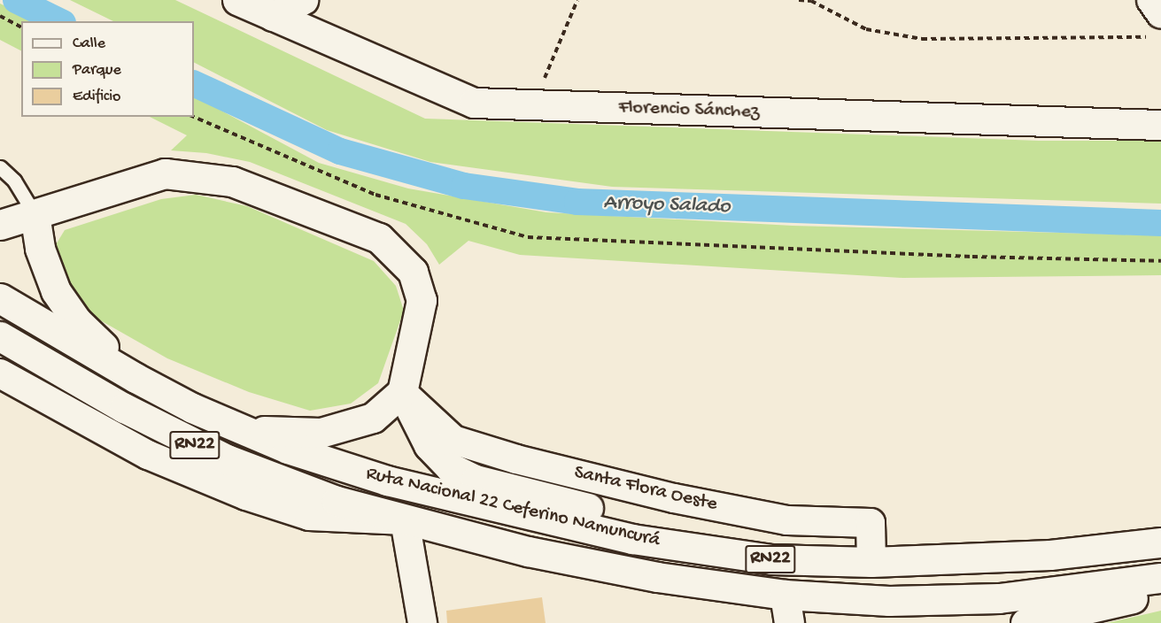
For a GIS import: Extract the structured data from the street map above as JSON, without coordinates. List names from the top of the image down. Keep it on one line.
{"streets":{"main road":["Florencio Sánchez","RN22","Ruta Nacional 22 Ceferino Namuncurá"],"street":["Santa Flora Oeste"]},"crossings":[["Santa Flora Oeste","Ruta Nacional 22 Ceferino Namuncurá"]],"water":["Arroyo Salado"],"legend":["Calle","Parque","Edificio"]}
